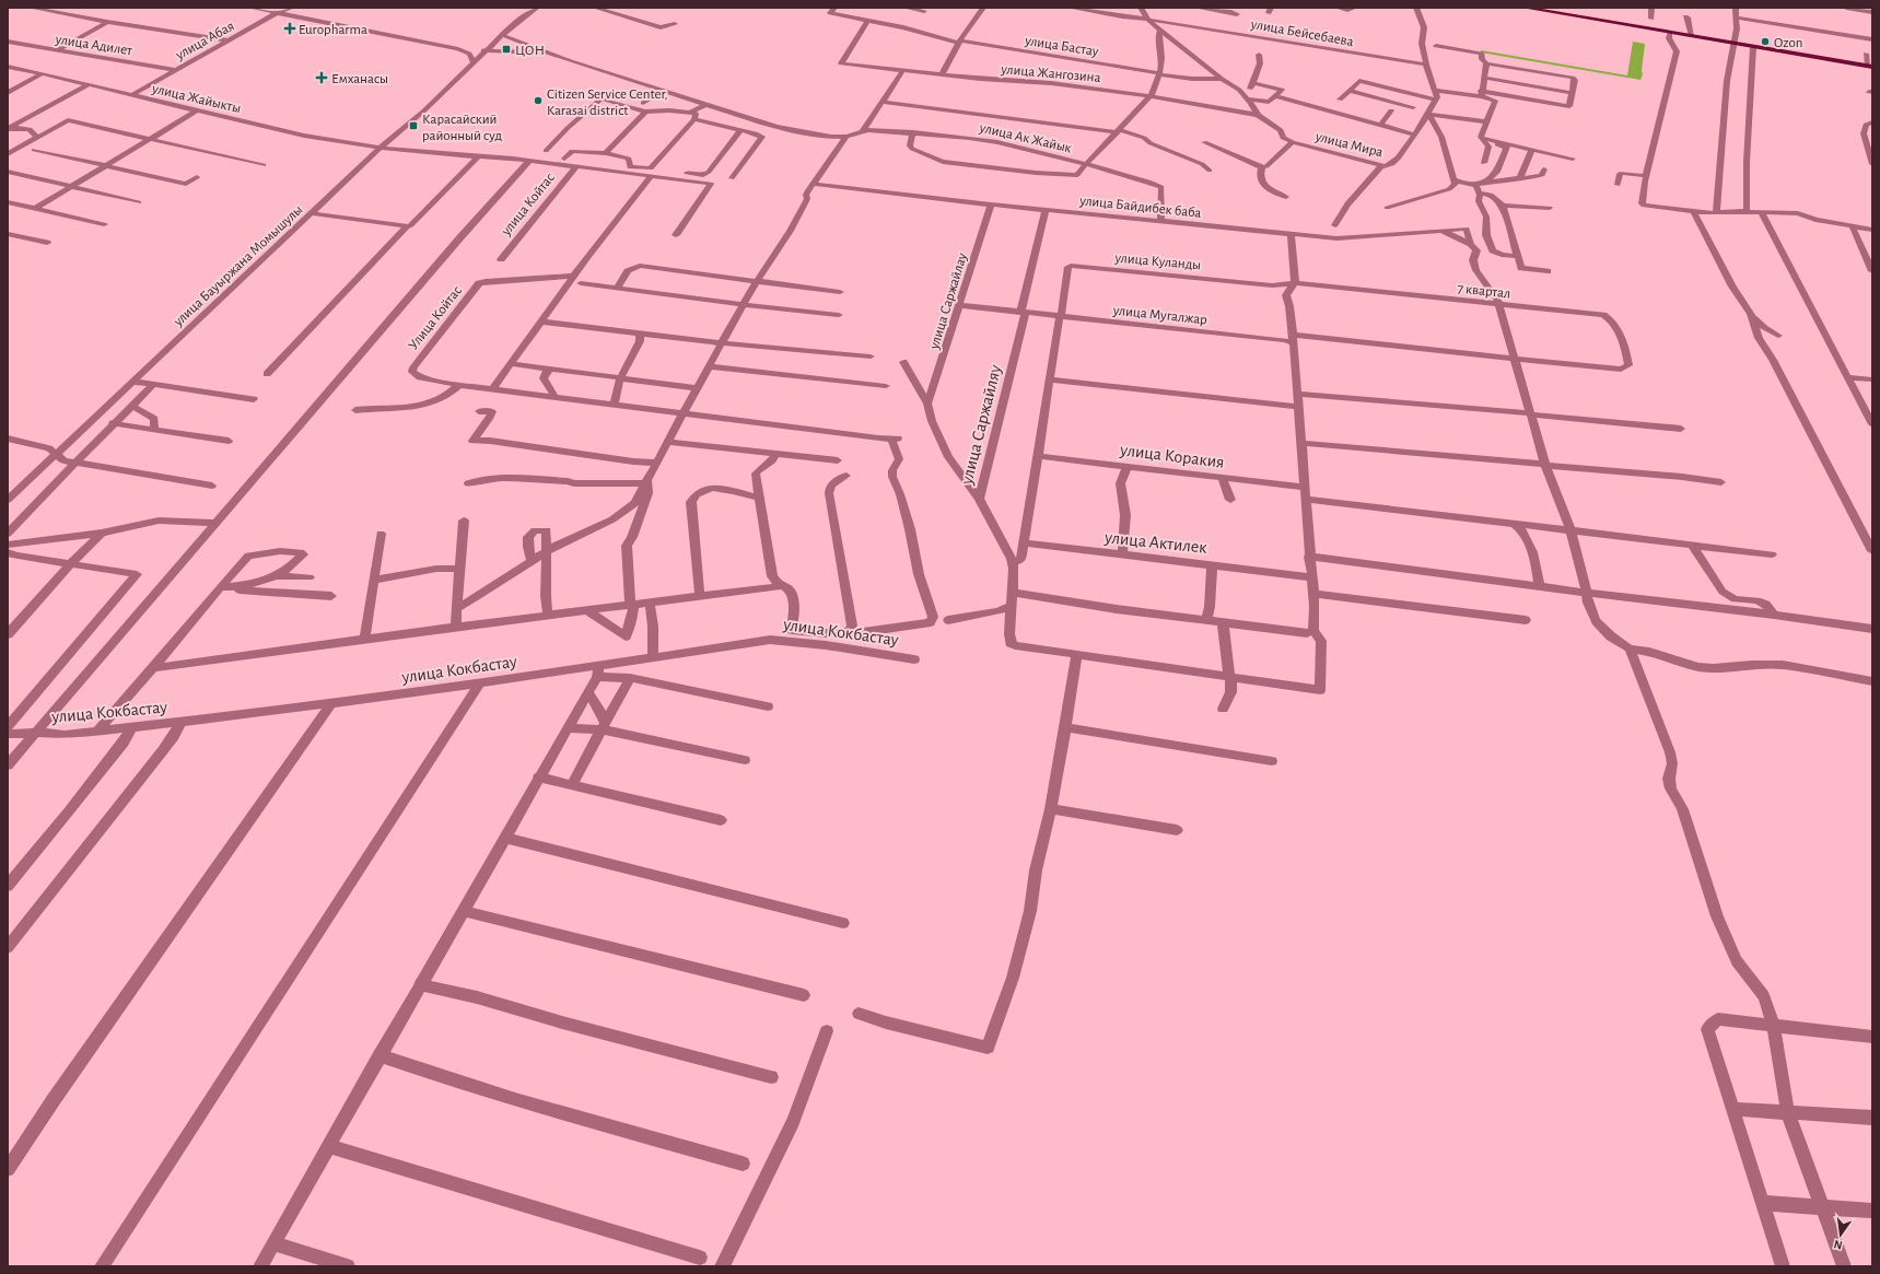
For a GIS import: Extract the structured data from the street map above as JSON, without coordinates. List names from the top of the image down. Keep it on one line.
{"streets":{"street":["улица Бейсебаева","улица Абая","улица Адилет","улица Бастау","улица Жангозина","улица Жайыкты","улица Ак Жайык","улица Мира","улица Койтас","улица Байдибек баба","улица Куланды","улица Бауыржана Момышулы","7 квартал","улица Саржайлау","улица Мугалжар","Улица Койтас","улица Саржайляу","улица Коракия","улица Актилек","улица Кокбастау"]},"crossings":[["улица Абая","улица Адилет"],["улица Абая","улица Жайыкты"],["улица Бастау","улица Жангозина"],["улица Жайыкты","улица Койтас"],["улица Жайыкты","улица Бауыржана Момышулы"],["улица Ак Жайык","улица Байдибек баба"],["улица Байдибек баба","улица Саржайлау"],["улица Байдибек баба","улица Саржайляу"],["улица Куланды","7 квартал"],["улица Куланды","улица Мугалжар"],["7 квартал","улица Мугалжар"],["улица Саржайлау","улица Мугалжар"],["улица Мугалжар","улица Саржайляу"]],"places":{"health":["Europharma","Емханасы"],"other":["Ozon","Citizen Service Center, Karasai district"],"transit":["ЦОН","Карасайский районный суд"]},"north":"bottom"}
